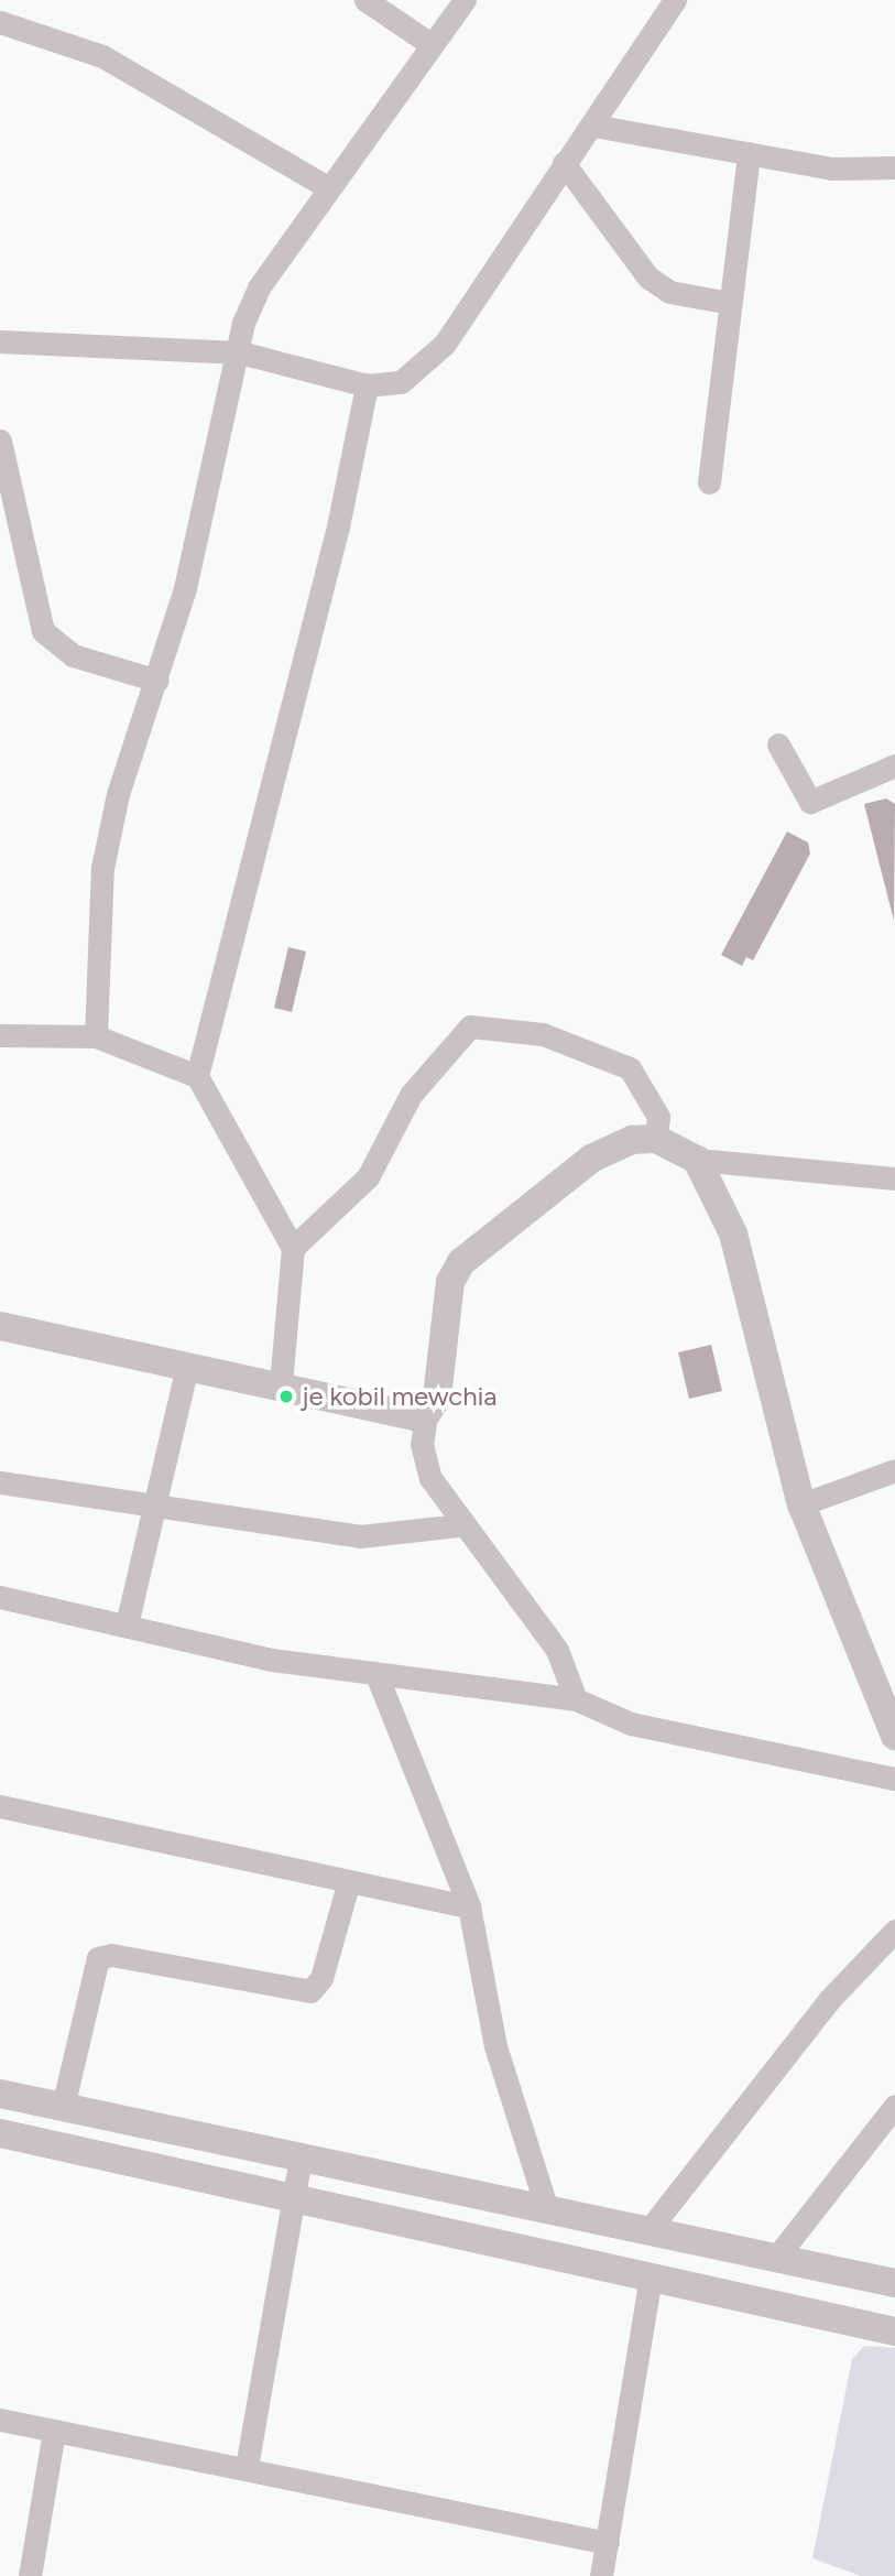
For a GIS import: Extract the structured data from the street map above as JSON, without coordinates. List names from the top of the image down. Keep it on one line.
{"places":["je kobil mewchia"]}
